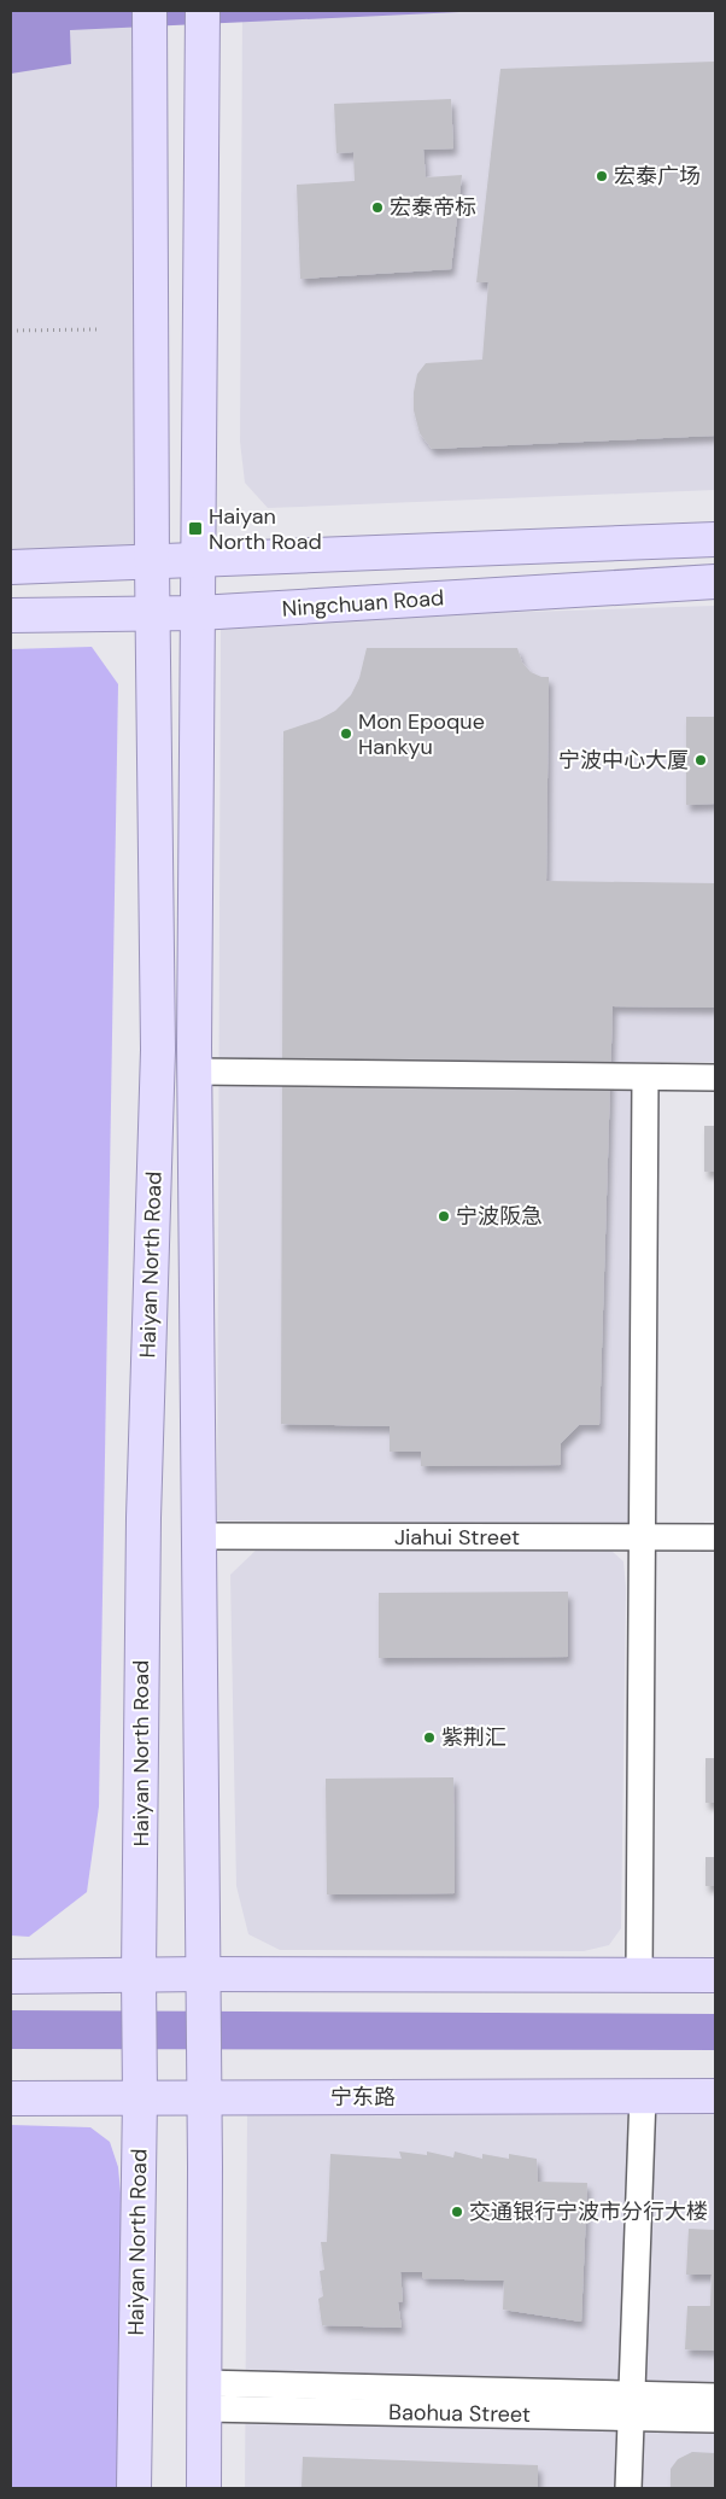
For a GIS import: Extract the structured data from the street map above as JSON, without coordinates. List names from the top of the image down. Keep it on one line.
{"streets":{"main road":["Ningchuan Road","Haiyan North Road","宁东路"],"street":["Jiahui Street","Baohua Street"]},"crossings":[["Ningchuan Road","Haiyan North Road"],["Haiyan North Road","Jiahui Street"],["Haiyan North Road","宁东路"],["Haiyan North Road","Baohua Street"]],"places":{"other":["宏泰广场","宏泰帝标","Mon Epoque Hankyu","宁波中心大厦","宁波阪急","紫荆汇","交通银行宁波市分行大楼"],"transit":["Haiyan North Road"]}}
